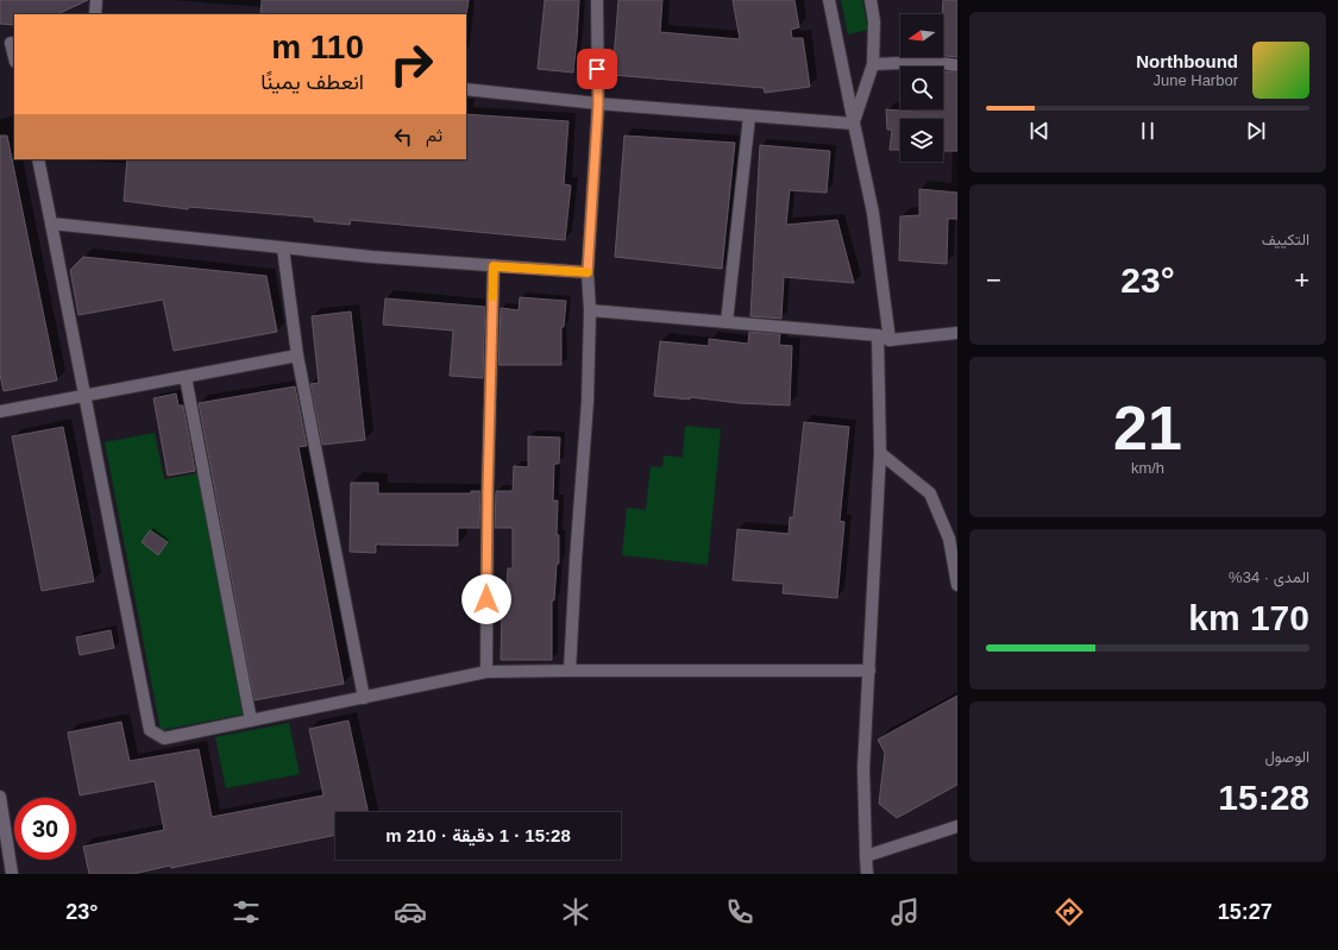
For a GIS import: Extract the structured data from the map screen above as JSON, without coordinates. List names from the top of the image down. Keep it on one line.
{"north":"left","page":{"turn":["110 m","انعطف يمينًا"],"song":["Northbound","June Harbor"],"then":"ثم","tile":["التكييف",["21","km/h"],["المدى · 34%","170 km"],["الوصول","15:28"]],"heat":["−","23°","+"],"limit":"30","trip":"15:28 · 1 دقيقة · 210 m","tabs":["15:27","23°"]}}
